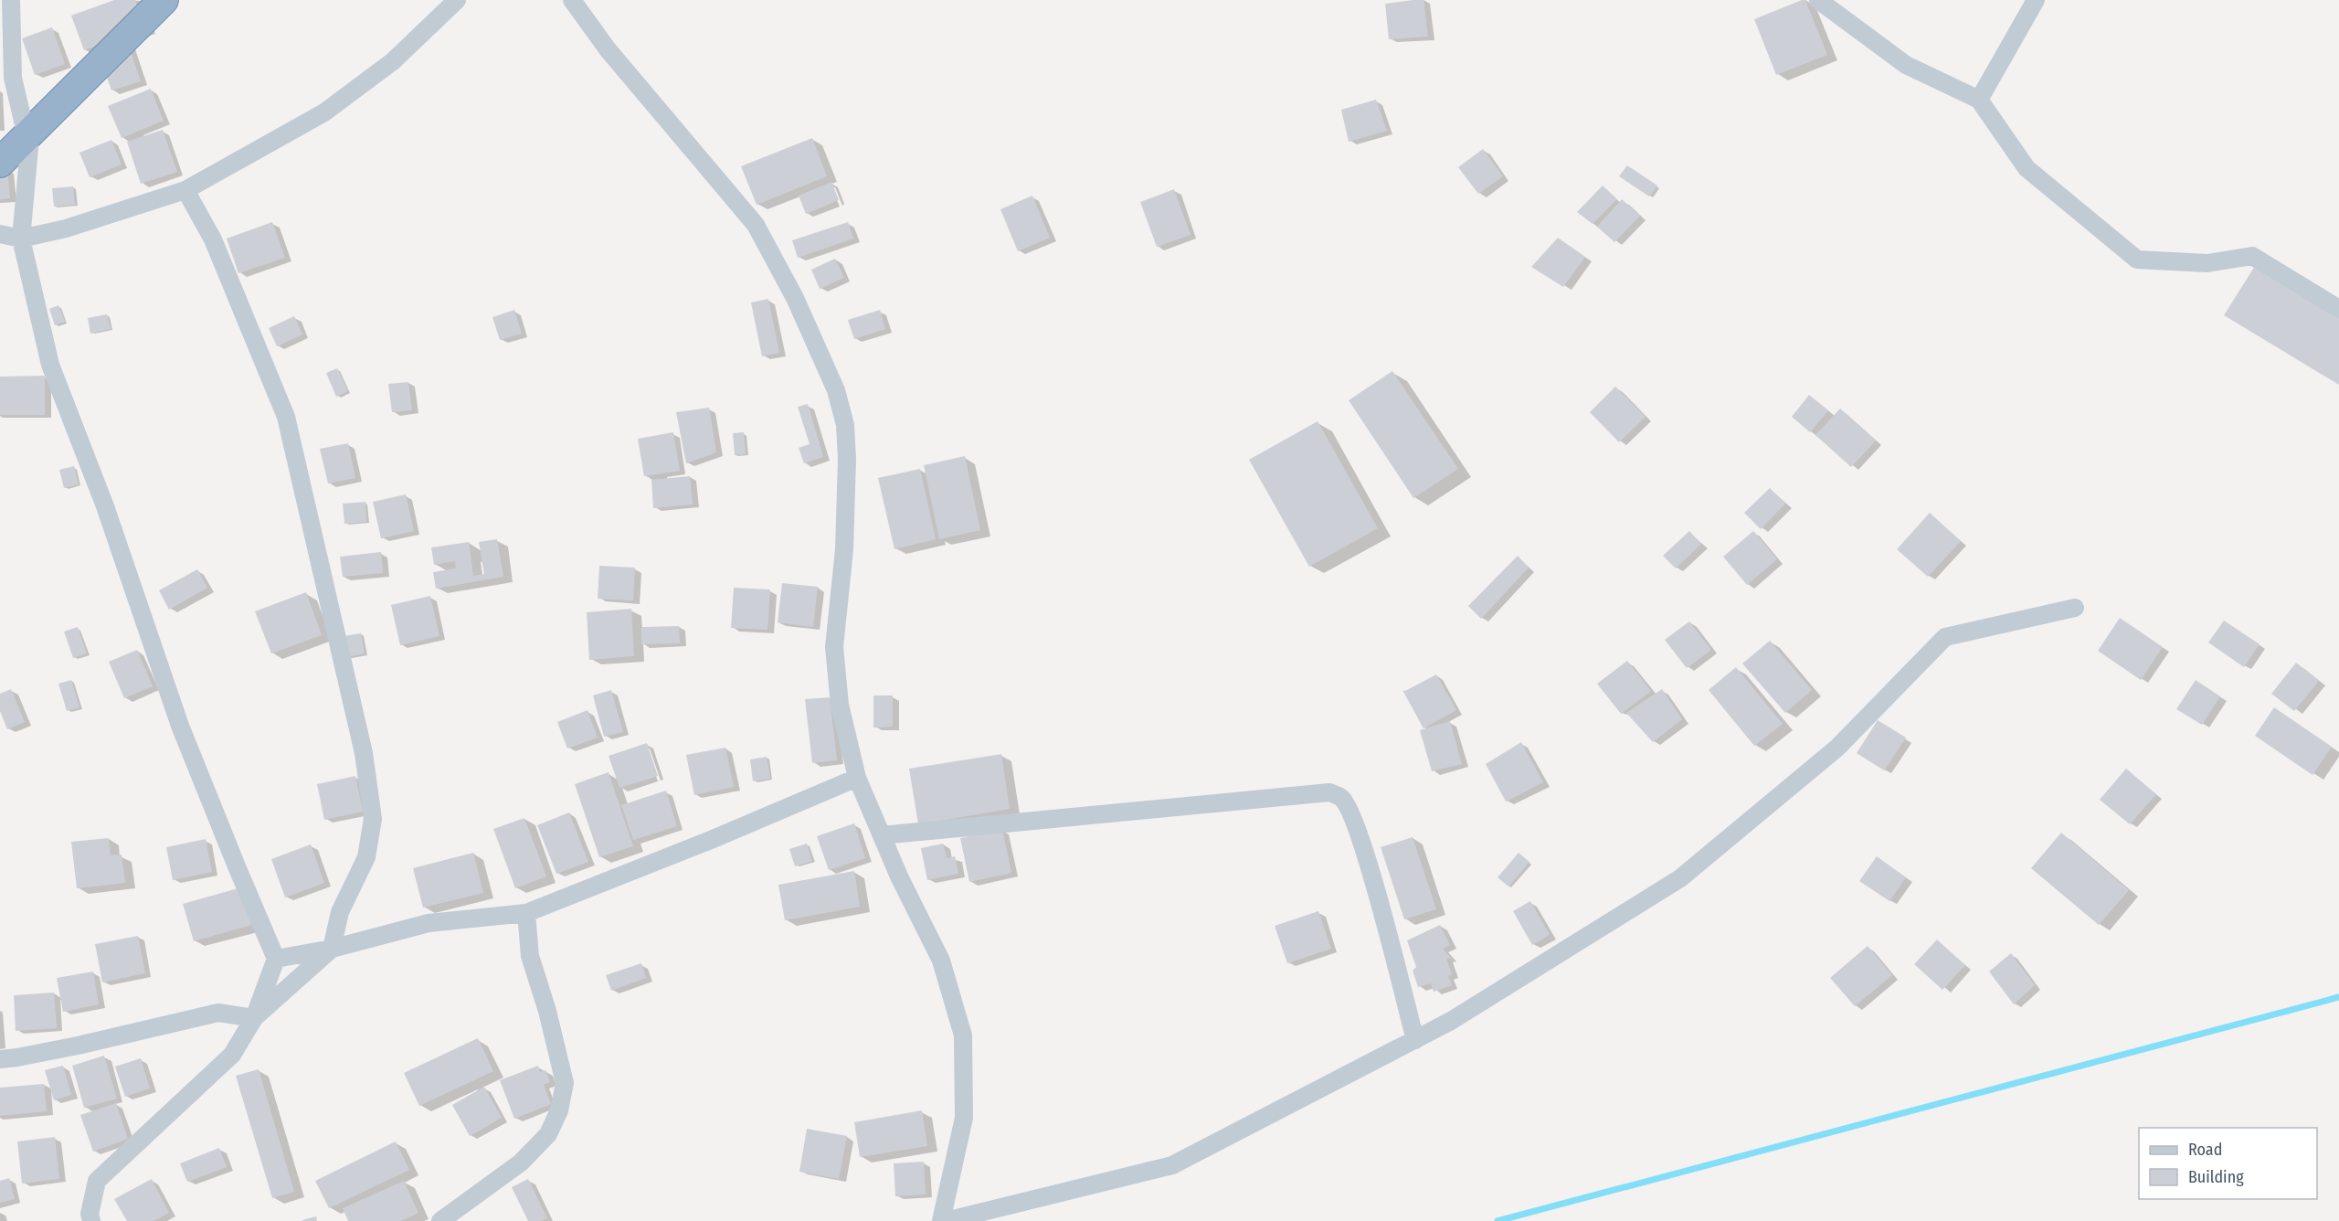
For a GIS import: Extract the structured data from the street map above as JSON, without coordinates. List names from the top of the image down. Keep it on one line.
{"legend":["Road","Building"]}
